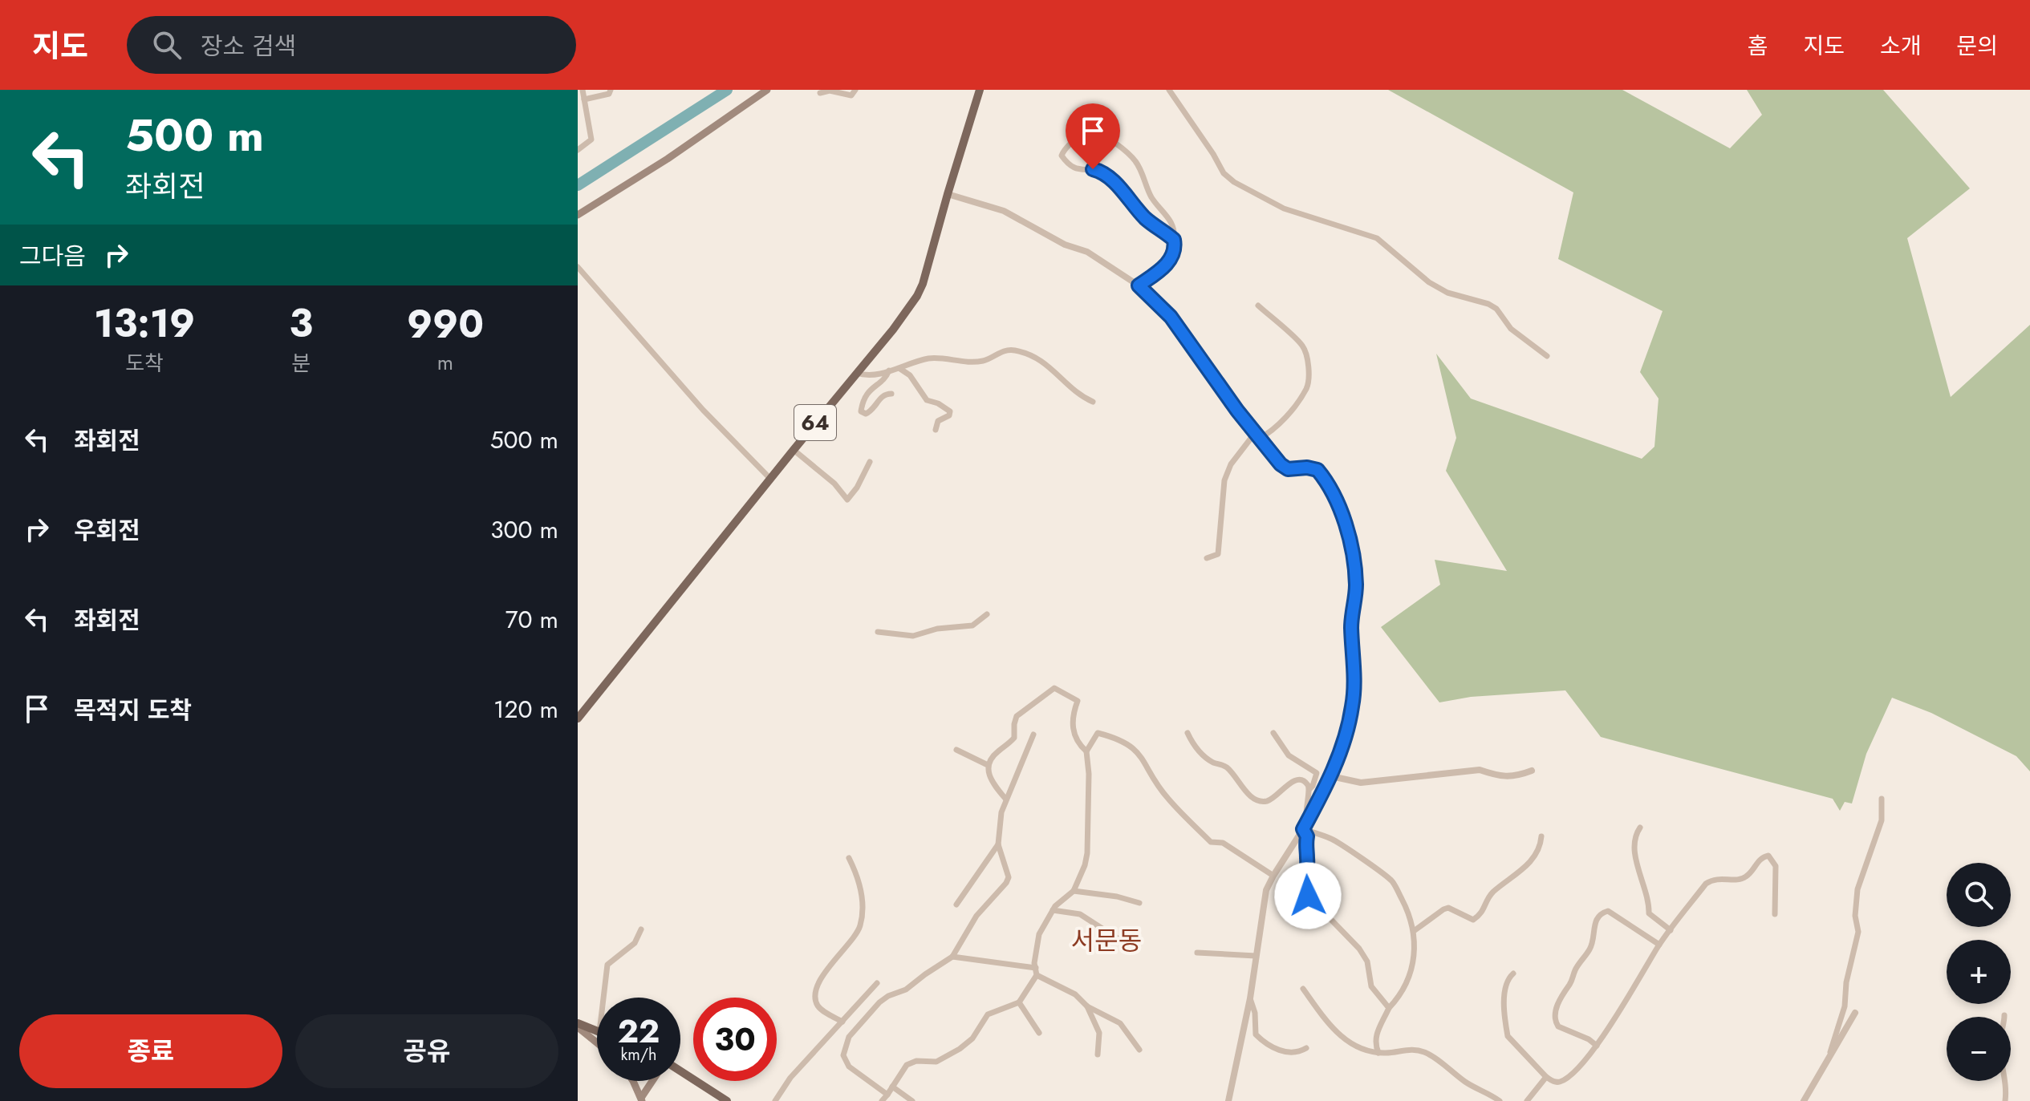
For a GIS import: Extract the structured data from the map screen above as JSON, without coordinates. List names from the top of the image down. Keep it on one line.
{"streets":{"main road":["64"]},"districts":["서문동"],"page":{"header":"지도","search":"장소 검색","nav":["홈","지도","소개","문의"],"turn":["500 m","좌회전"],"then":"그다음","eta":["13:19","도착","3","분","990","m"],"list":[{"name":"좌회전","value":"500 m"},{"name":"우회전","value":"300 m"},{"name":"좌회전","value":"70 m"},{"name":"목적지 도착","value":"120 m"}],"map_buttons":["+","−"],"speed":"22 km/h","limit":"30","buttons":["종료","공유"]}}
